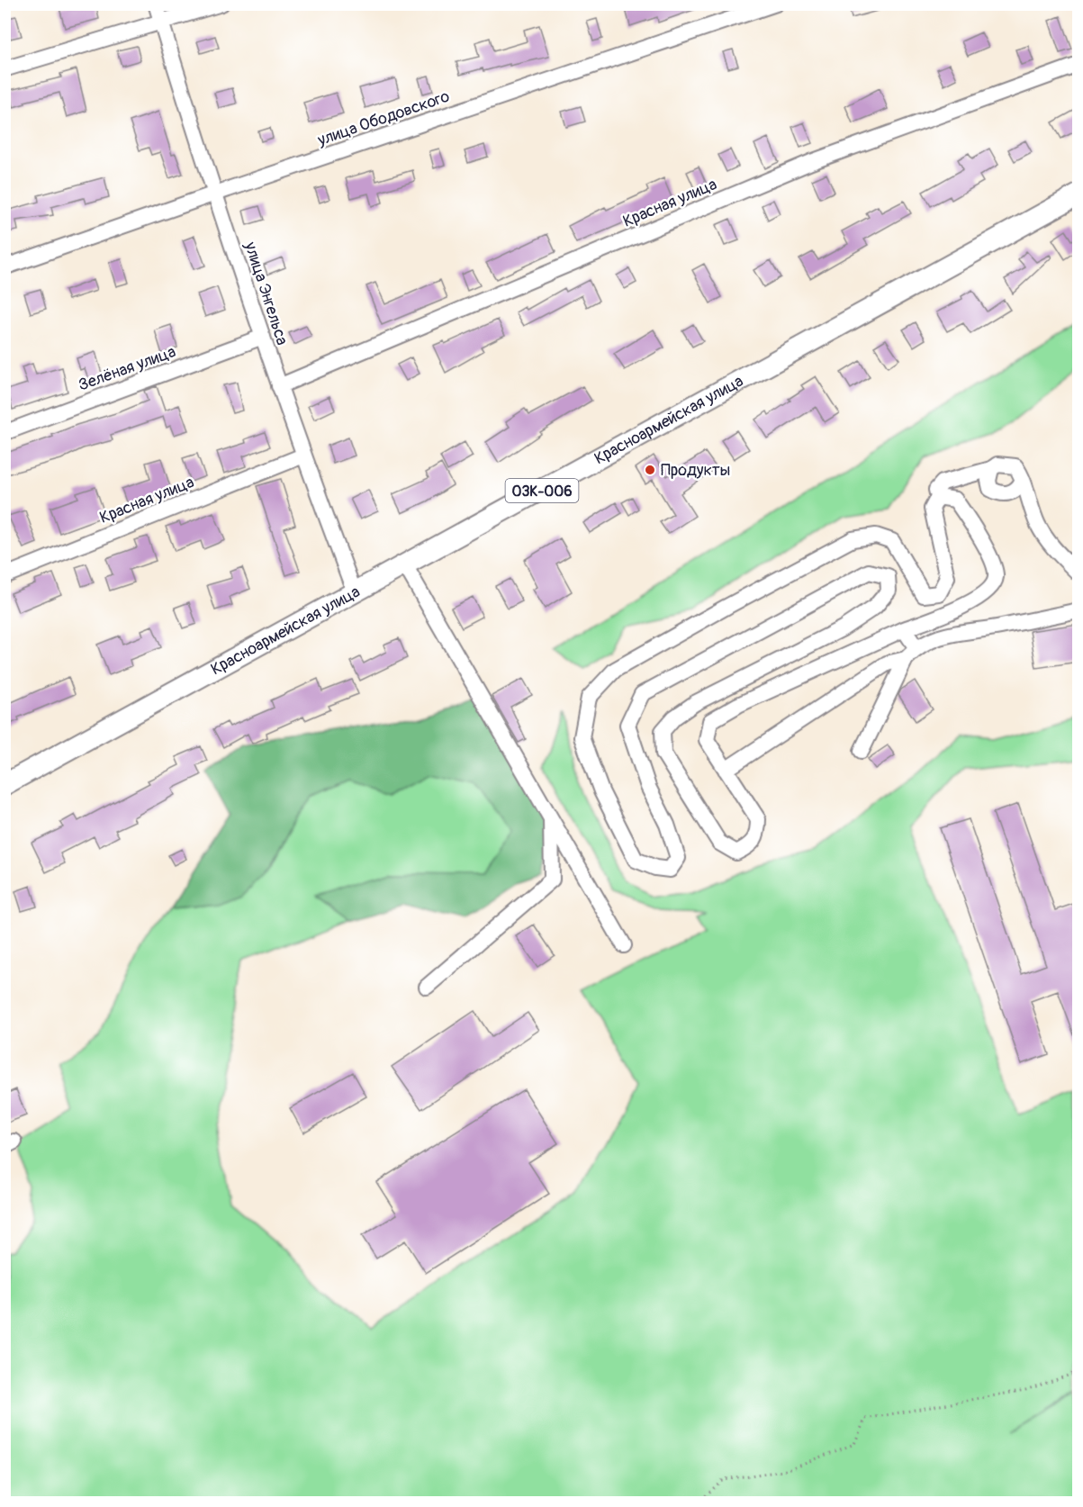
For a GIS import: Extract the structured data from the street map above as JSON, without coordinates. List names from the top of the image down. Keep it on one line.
{"streets":{"main road":["Красноармейская улица","03К-006"],"street":["улица Ободовского","Красная улица","улица Энгельса","Зелёная улица"]},"crossings":[["улица Ободовского","улица Энгельса"],["Красная улица","улица Энгельса"],["улица Энгельса","Зелёная улица"],["улица Энгельса","Красноармейская улица"]],"places":["Продукты"]}
